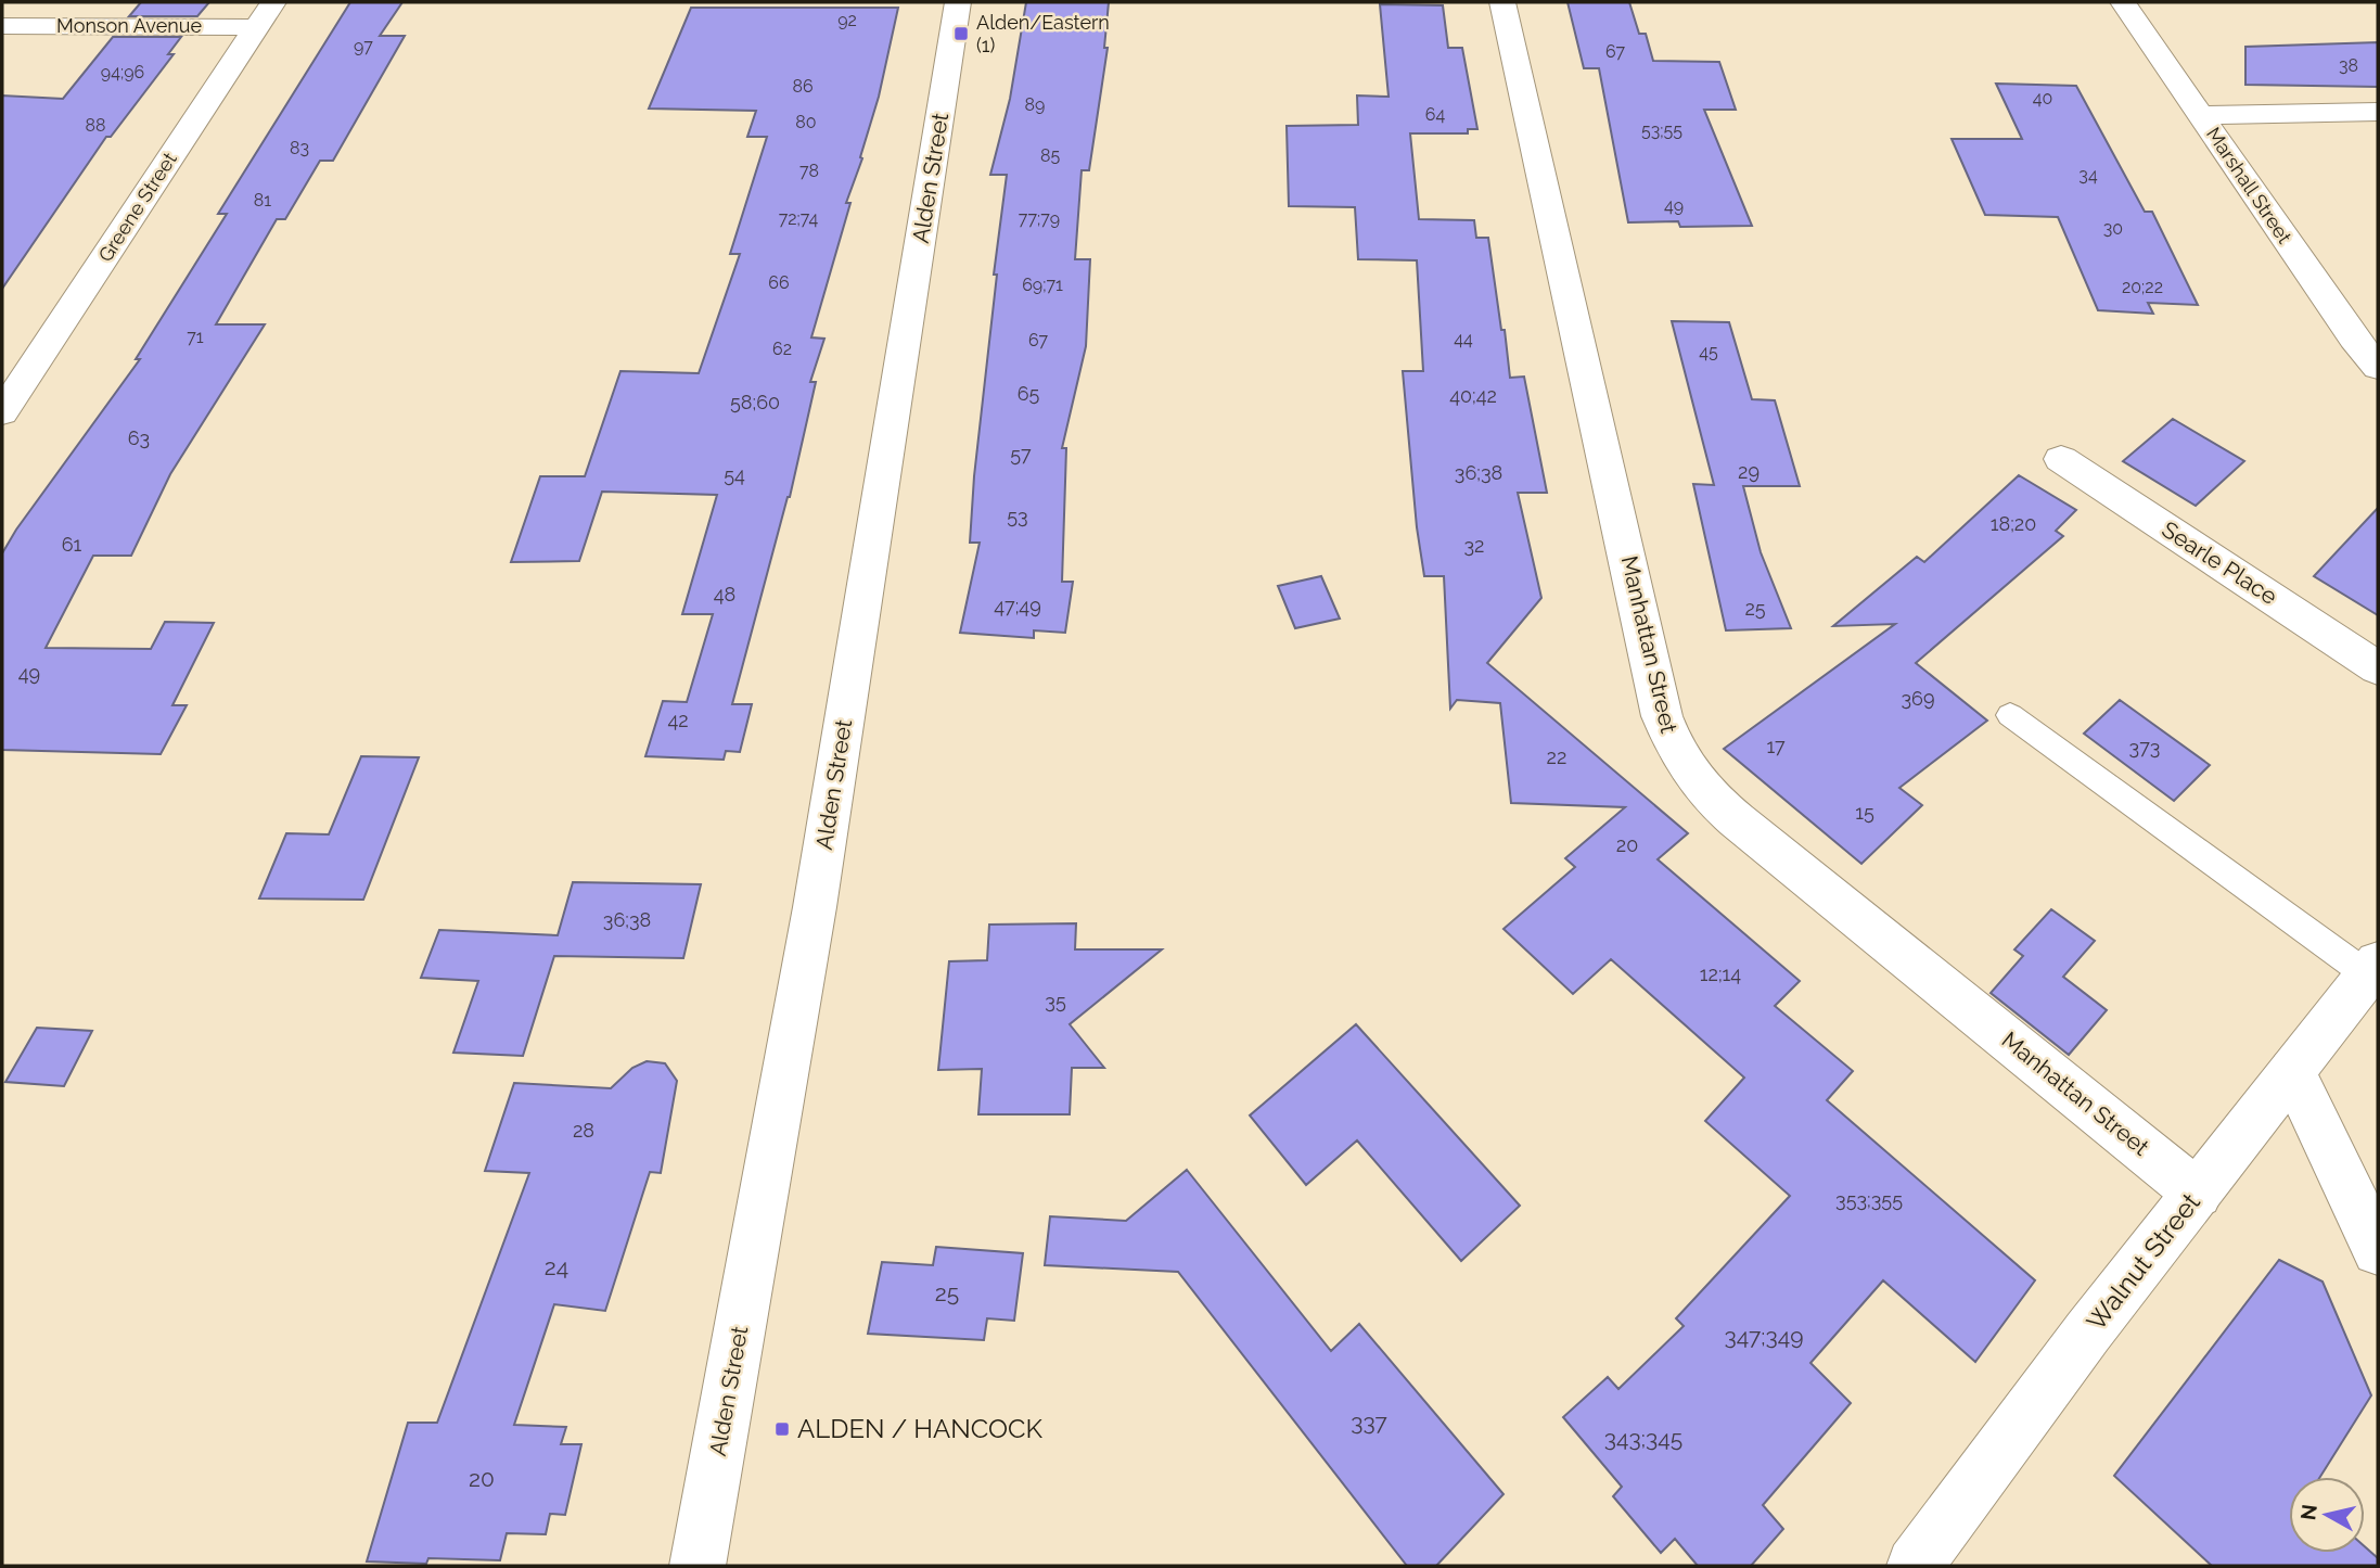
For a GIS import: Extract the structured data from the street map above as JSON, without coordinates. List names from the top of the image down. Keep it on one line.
{"streets":{"street":["Monson Avenue","Alden Street","Marshall Street","Greene Street","Searle Place","Manhattan Street","Walnut Street"]},"crossings":[["Monson Avenue","Greene Street"],["Manhattan Street","Walnut Street"]],"places":{"transit":["Alden/Eastern (1)","ALDEN / HANCOCK"]},"house_numbers":["92","97","67","38","94;96","86","40","89","64","80","88","53;55","83","85","78","34","81","49","72;74","77;79","30","66","69;71","20;22","71","44","67","62","45","65","40;42","58;60","63","57","29","36;38","54","53","18;20","61","32","48","47;49","25","49","369","42","17","373","22","15","20","36;38","12;14","35","28","353;355","24","25","347;349","337","343;345","20"],"north":"left"}
